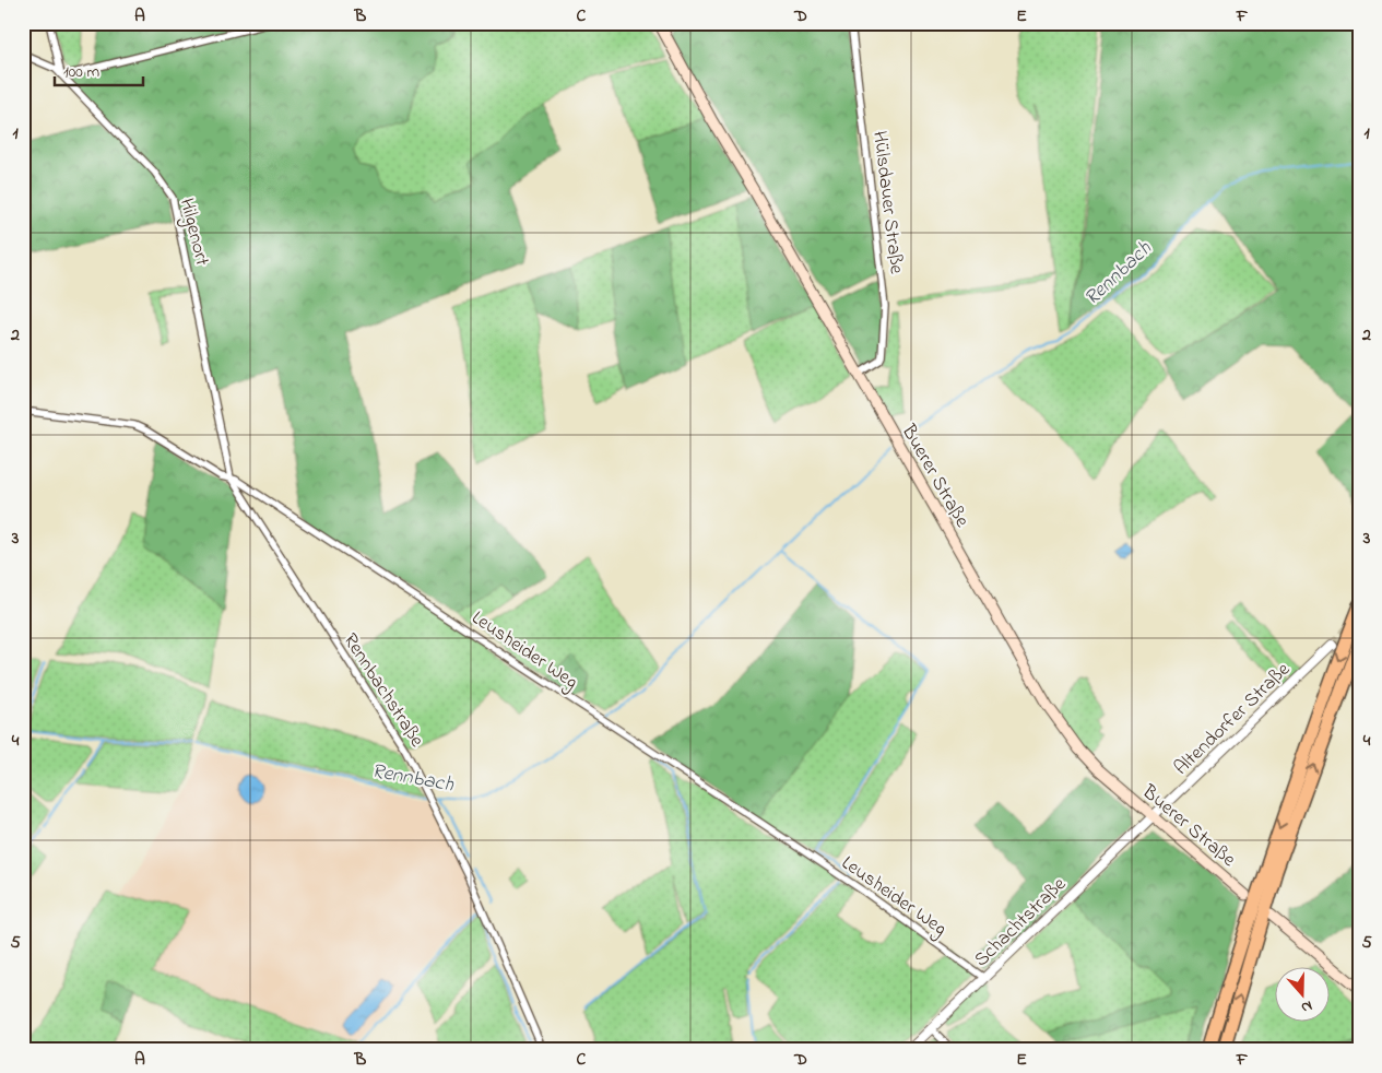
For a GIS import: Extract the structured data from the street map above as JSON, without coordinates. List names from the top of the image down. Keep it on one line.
{"streets":{"main road":["Buerer Straße"],"street":["Hülsdauer Straße","Hilgenort","Leusheider Weg","Rennbachstraße","Altendorfer Straße","Schachtstraße"]},"crossings":[["Hülsdauer Straße","Buerer Straße"],["Hilgenort","Leusheider Weg"],["Hilgenort","Rennbachstraße"],["Buerer Straße","Altendorfer Straße"],["Buerer Straße","Schachtstraße"],["Leusheider Weg","Rennbachstraße"],["Leusheider Weg","Schachtstraße"],["Altendorfer Straße","Schachtstraße"]],"water":["Rennbach"],"scale_bar":"100 m","north":"bottom","grid":{"columns":["A","B","C","D","E","F"],"rows":["1","2","3","4","5"]}}
